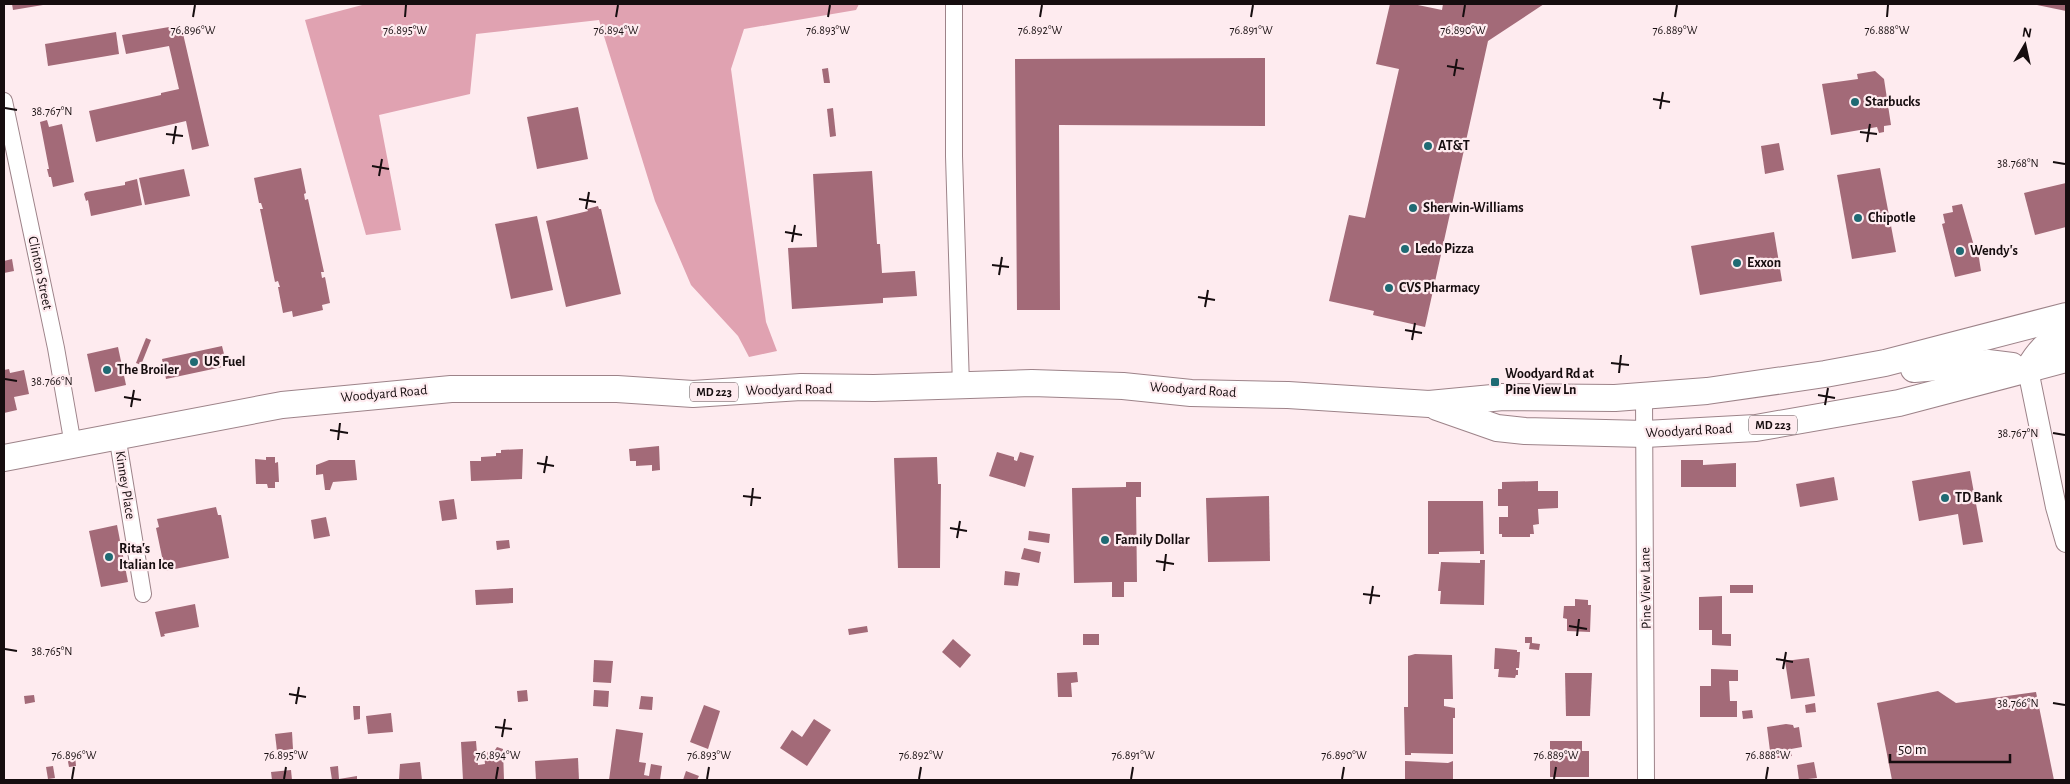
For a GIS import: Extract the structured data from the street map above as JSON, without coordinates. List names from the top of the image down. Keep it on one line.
{"streets":{"main road":["Woodyard Road","MD 223"],"street":["Clinton Street","Kinney Place","Pine View Lane"]},"crossings":[["Clinton Street","Woodyard Road"],["Woodyard Road","Kinney Place"],["Woodyard Road","Pine View Lane"]],"places":{"other":["Starbucks","AT&T","Sherwin-Williams","Chipotle","Ledo Pizza","Wendy's","Exxon","CVS Pharmacy","US Fuel","The Broiler","TD Bank","Family Dollar","Rita's Italian Ice"],"transit":["Woodyard Rd at Pine View Ln"]},"scale_bar":"50 m","north":"top","coordinates":["76.896°W","76.895°W","76.894°W","76.893°W","76.892°W","76.891°W","76.890°W","76.889°W","76.888°W","38.767°N","38.768°N","38.766°N","38.765°N"]}
